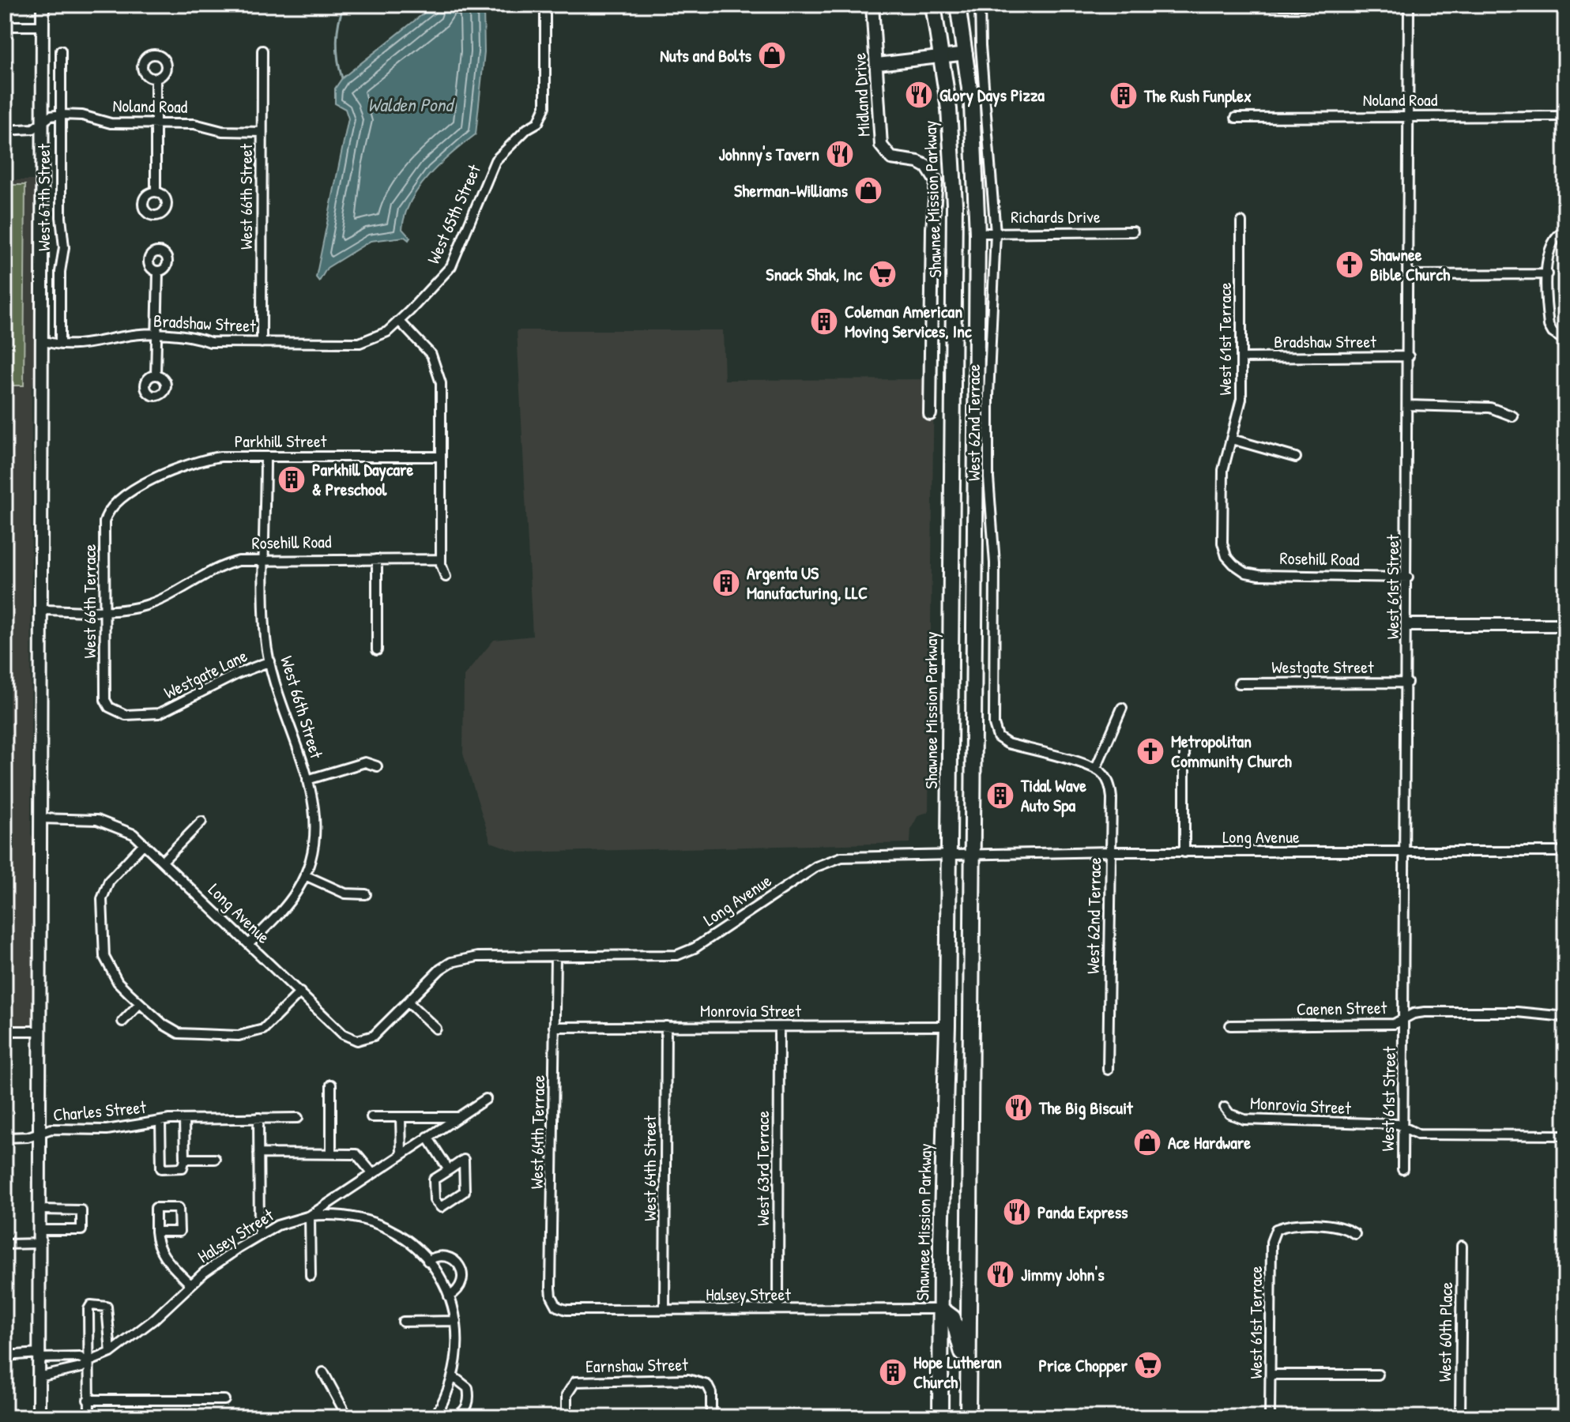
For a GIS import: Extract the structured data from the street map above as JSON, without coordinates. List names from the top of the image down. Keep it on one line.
{"streets":{"highway":["Shawnee Mission Parkway"],"street":["Midland Drive","Noland Road","West 66th Street","West 67th Street","West 65th Street","Richards Drive","Bradshaw Street","West 61st Terrace","West 62nd Terrace","Parkhill Street","Rosehill Road","West 61st Street","West 66th Terrace","Westgate Street","Westgate Lane","Long Avenue","Caenen Street","Monrovia Street","Charles Street","West 64th Terrace","West 64th Street","West 63rd Terrace","Halsey Street","West 60th Place","Earnshaw Street"]},"crossings":[["Noland Road","West 66th Street"],["Noland Road","West 67th Street"],["Noland Road","West 61st Street"],["West 66th Street","Bradshaw Street"],["West 66th Street","Parkhill Street"],["West 66th Street","Rosehill Road"],["West 66th Street","Westgate Lane"],["West 66th Street","Long Avenue"],["West 67th Street","Bradshaw Street"],["West 67th Street","Rosehill Road"],["West 67th Street","Long Avenue"],["West 67th Street","Charles Street"],["West 67th Street","Halsey Street"],["Shawnee Mission Parkway","Long Avenue"],["Shawnee Mission Parkway","Monrovia Street"],["Shawnee Mission Parkway","Halsey Street"],["West 65th Street","Bradshaw Street"],["Richards Drive","West 62nd Terrace"],["Bradshaw Street","West 61st Terrace"],["Bradshaw Street","West 61st Street"],["West 61st Terrace","Rosehill Road"],["West 62nd Terrace","Long Avenue"],["Parkhill Street","West 66th Terrace"],["Rosehill Road","West 61st Street"],["Rosehill Road","West 66th Terrace"],["West 61st Street","Westgate Street"],["West 61st Street","Long Avenue"],["West 61st Street","Caenen Street"],["West 61st Street","Monrovia Street"],["West 66th Terrace","Westgate Lane"],["Long Avenue","West 64th Terrace"],["Monrovia Street","West 64th Terrace"],["Monrovia Street","West 64th Street"],["Monrovia Street","West 63rd Terrace"],["West 64th Terrace","Halsey Street"],["West 64th Street","Halsey Street"],["West 63rd Terrace","Halsey Street"]],"water":["Walden Pond"],"places":{"shop":["Nuts and Bolts","Sherman-Williams","Ace Hardware"],"restaurant":["Glory Days Pizza","Johnny's Tavern","The Big Biscuit","Panda Express","Jimmy John's"],"building":["The Rush Funplex","Coleman American Moving Services, Inc","Parkhill Daycare & Preschool","Argenta US Manufacturing, LLC","Tidal Wave Auto Spa","Hope Lutheran Church"],"church":["Shawnee Bible Church","Metropolitan Community Church"],"supermarket":["Snack Shak, Inc","Price Chopper"]}}
